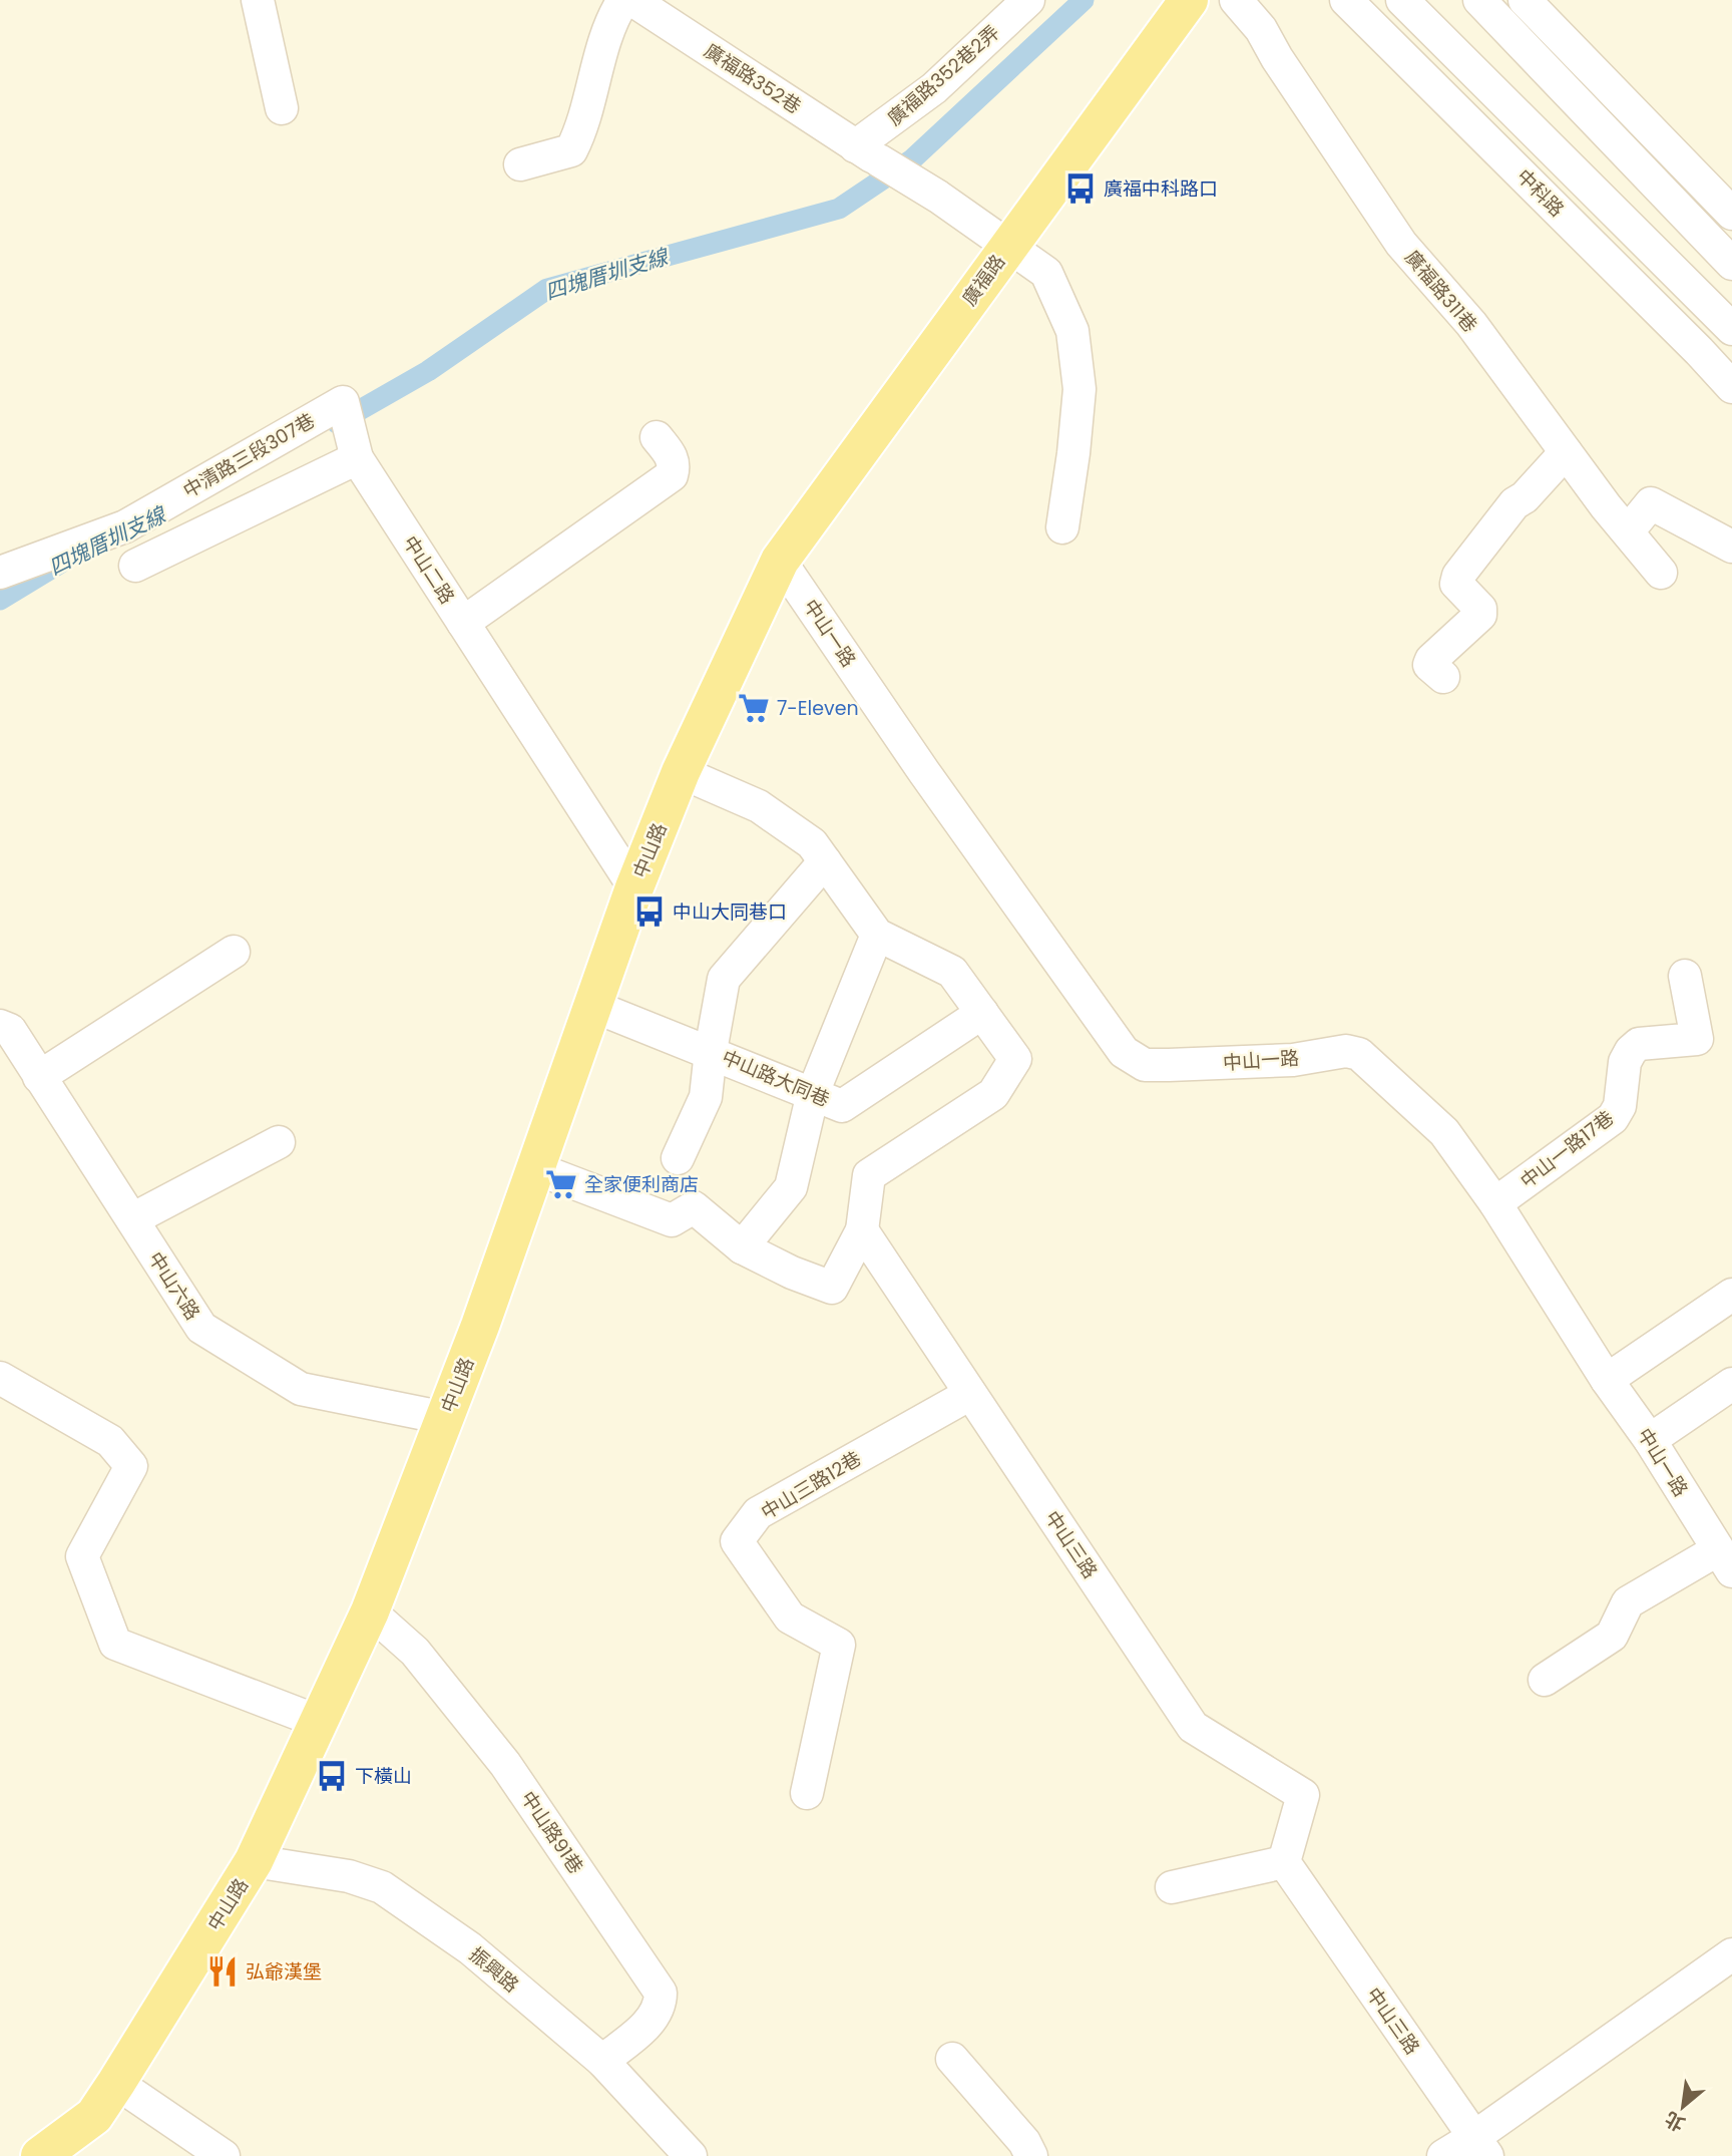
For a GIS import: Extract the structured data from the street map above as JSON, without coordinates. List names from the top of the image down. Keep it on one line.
{"streets":{"main road":["廣福路","中山路"],"street":["廣福路352巷2弄","廣福路352巷","中科路","廣福路311巷","中清路三段307巷","中山二路","中山一路","中山路大同巷","中山一路17巷","中山六路","中山三路12巷","中山三路","中山路91巷","振興路"]},"crossings":[["廣福路352巷2弄","廣福路352巷"],["廣福路352巷","廣福路"],["廣福路","中山一路"],["廣福路","中山路"],["中清路三段307巷","中山二路"],["中山二路","中山路"],["中山一路","中山路"],["中山一路","中山一路17巷"],["中山路","中山路大同巷"],["中山路","中山六路"],["中山路","中山路91巷"],["中山路","振興路"],["中山三路12巷","中山三路"],["中山路91巷","振興路"]],"water":["四塊厝圳支線"],"places":{"bus stop":["廣福中科路口","中山大同巷口","下橫山"],"supermarket":["7-Eleven","全家便利商店"],"restaurant":["弘爺漢堡"]},"north":"bottom left"}
